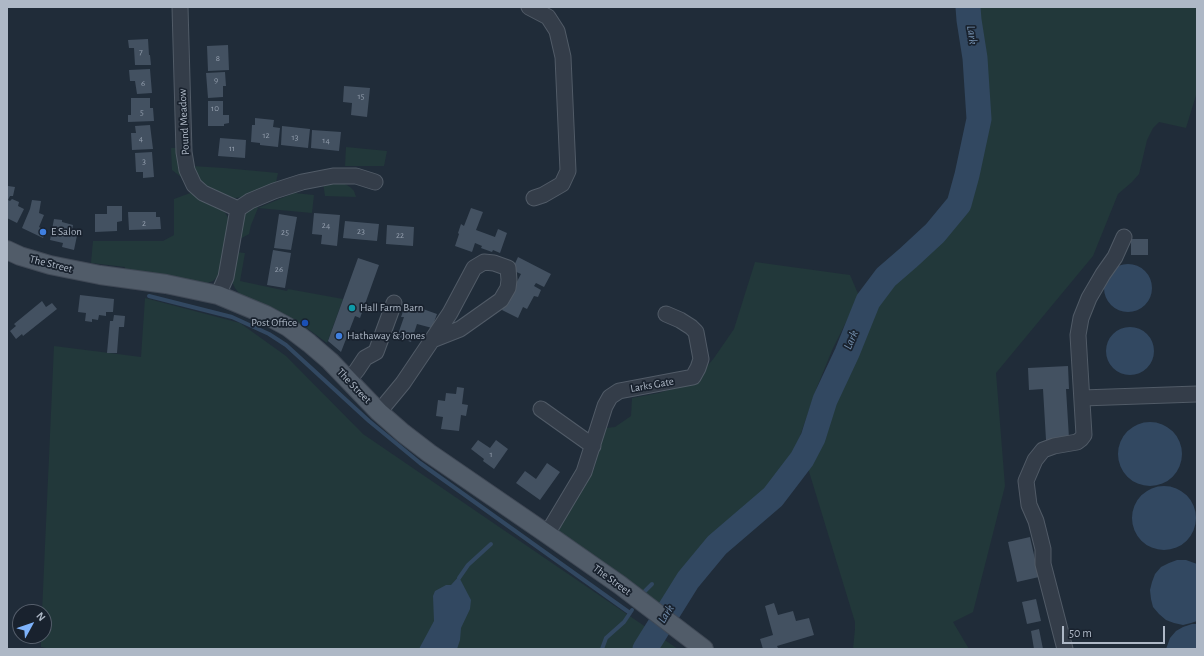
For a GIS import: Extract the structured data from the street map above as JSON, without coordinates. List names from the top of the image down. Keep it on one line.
{"streets":{"main road":["The Street"],"street":["Pound Meadow","Larks Gate"]},"crossings":[["The Street","Larks Gate"]],"water":["Lark"],"places":["E Salon","Hall Farm Barn","Post Office","Hathaway & Jones"],"house_numbers":["7","8","9","6","15","10","5","12","13","4","14","11","3","2","24","23","25","22","26","1"],"scale_bar":"50 m","north":"top right"}
